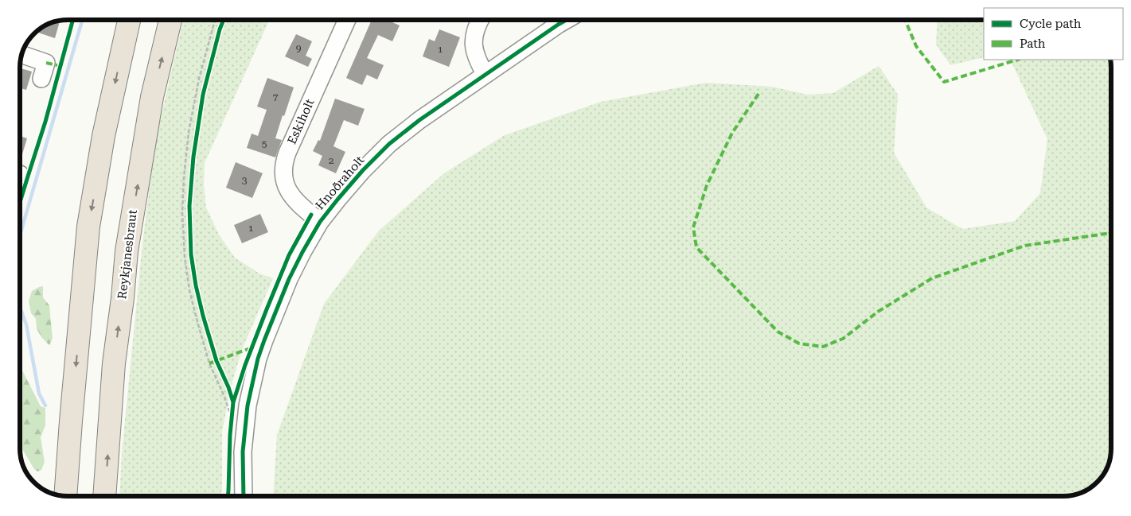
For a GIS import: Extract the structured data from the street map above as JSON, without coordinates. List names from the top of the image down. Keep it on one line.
{"streets":{"highway":["Reykjanesbraut"],"street":["Eskiholt","Hnoðraholt"]},"crossings":[["Eskiholt","Hnoðraholt"]],"house_numbers":["9","1","7","5","2","3","1"],"legend":["Cycle path","Path"]}
